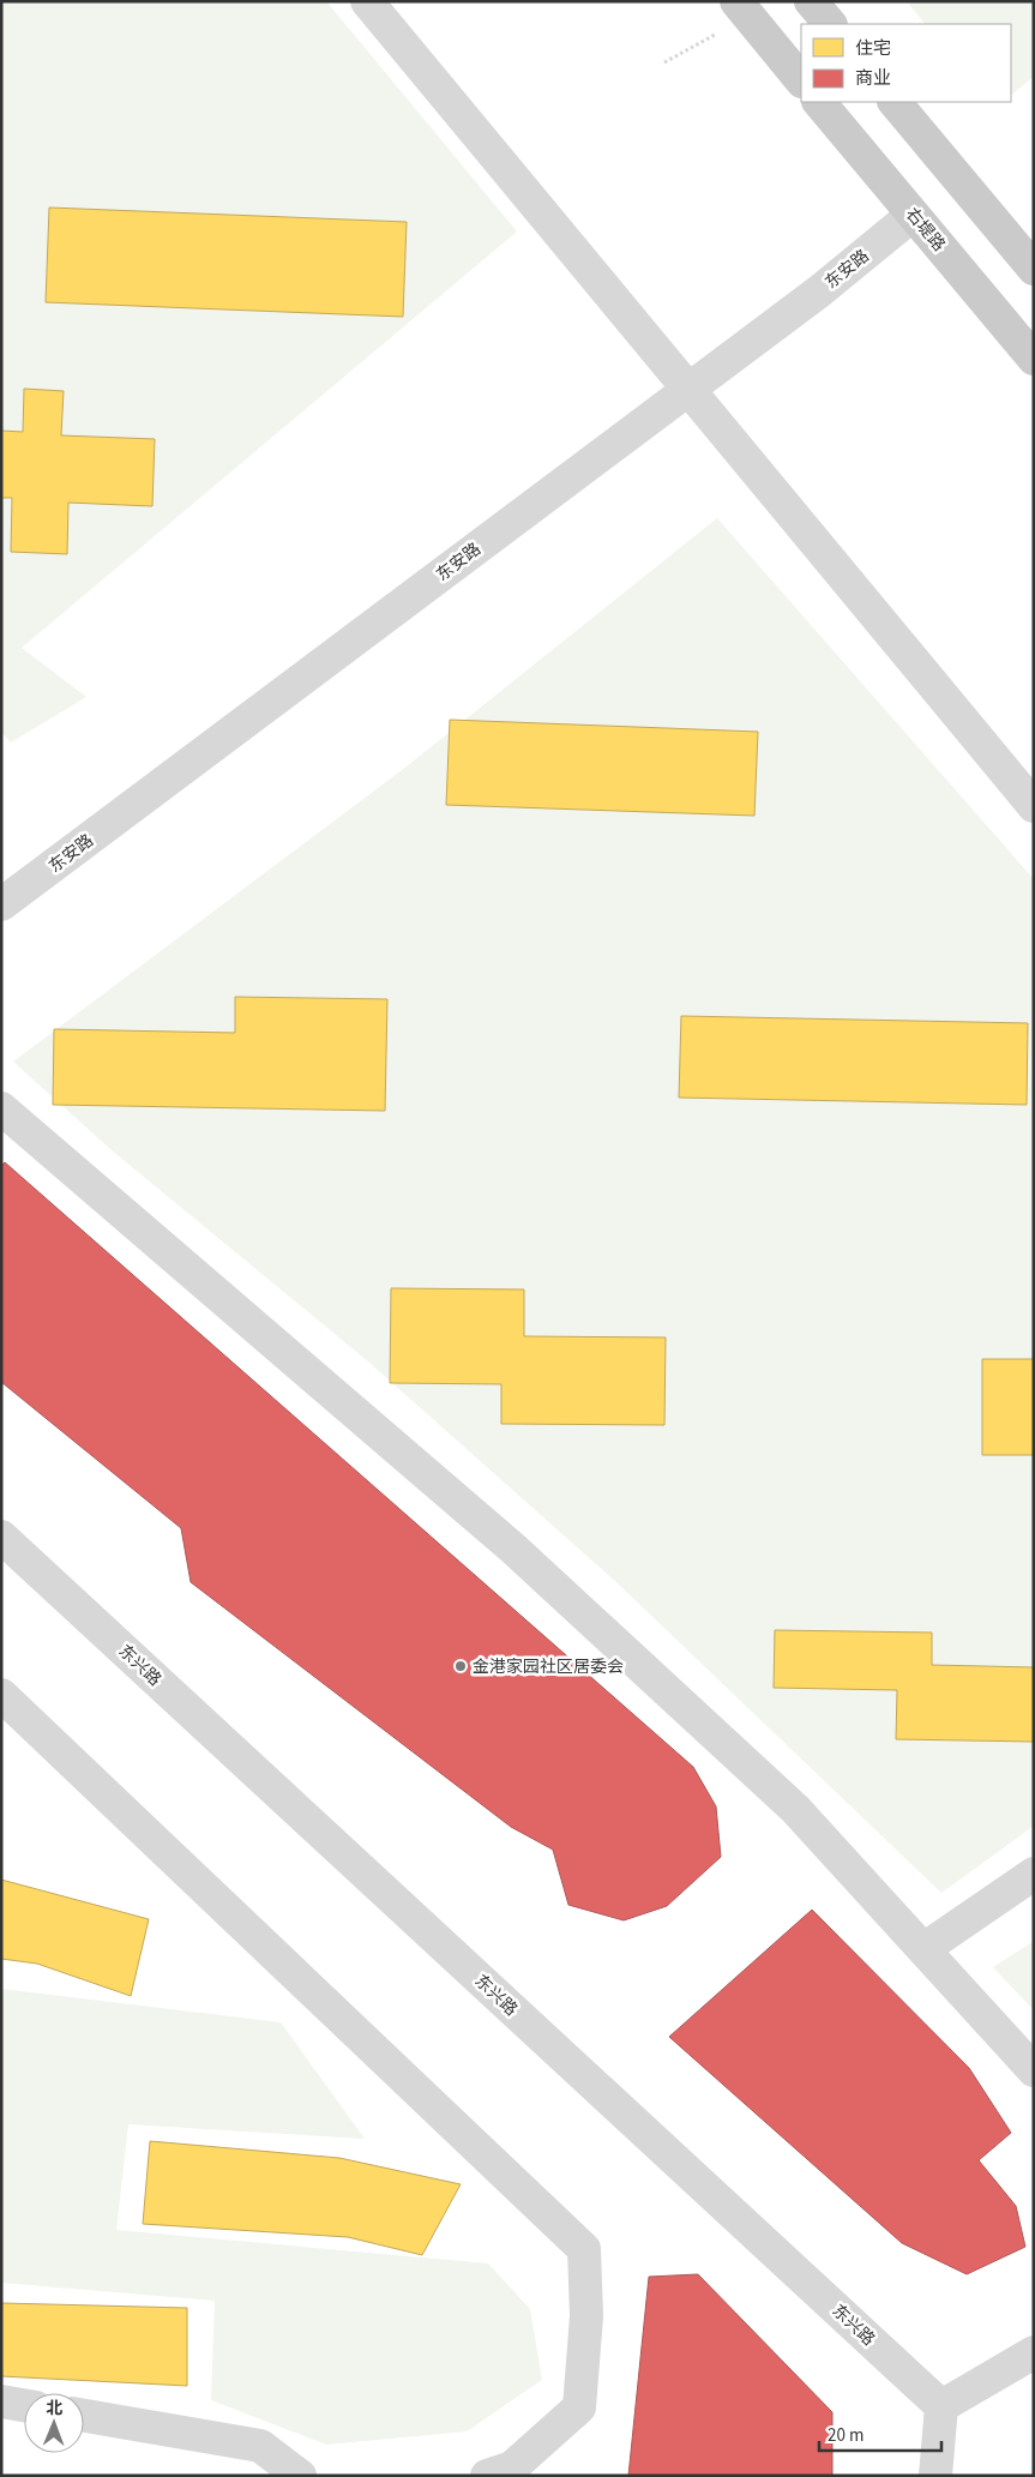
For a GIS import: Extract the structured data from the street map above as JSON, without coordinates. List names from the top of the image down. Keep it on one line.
{"streets":{"main road":["右堤路"],"street":["东安路","东兴路"]},"crossings":[["右堤路","东安路"]],"places":["金港家园社区居委会"],"legend":["住宅","商业"],"scale_bar":"20 m","north":"top"}
